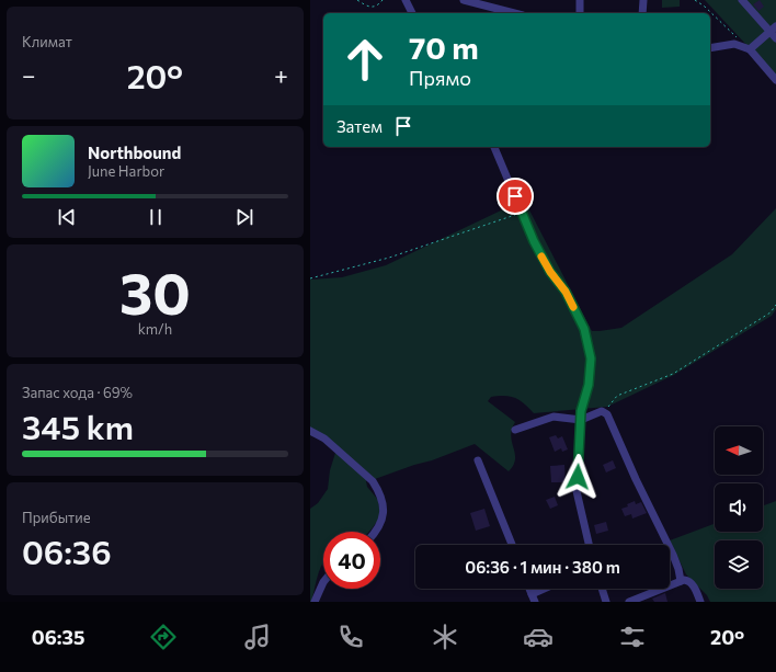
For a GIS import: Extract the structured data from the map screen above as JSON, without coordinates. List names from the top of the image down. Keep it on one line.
{"north":"left","page":{"tile":["Климат",["30","km/h"],["Запас хода · 69%","345 km"],["Прибытие","06:36"]],"turn":["70 m","Прямо"],"heat":["−","20°","+"],"then":"Затем","song":["Northbound","June Harbor"],"limit":"40","trip":"06:36 · 1 мин · 380 m","tabs":["06:35","20°"]}}
